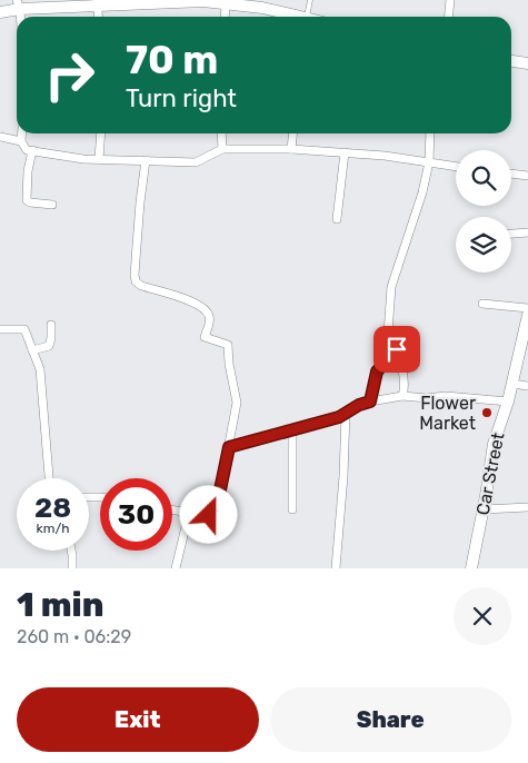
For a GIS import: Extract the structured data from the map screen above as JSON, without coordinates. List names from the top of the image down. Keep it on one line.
{"streets":{"street":["Car Street"]},"places":["Flower Market"],"page":{"turn":["70 m","Turn right"],"speed":"28 km/h","limit":"30","heading":["1 min","260 m · 06:29"],"buttons":["Exit","Share"]}}
